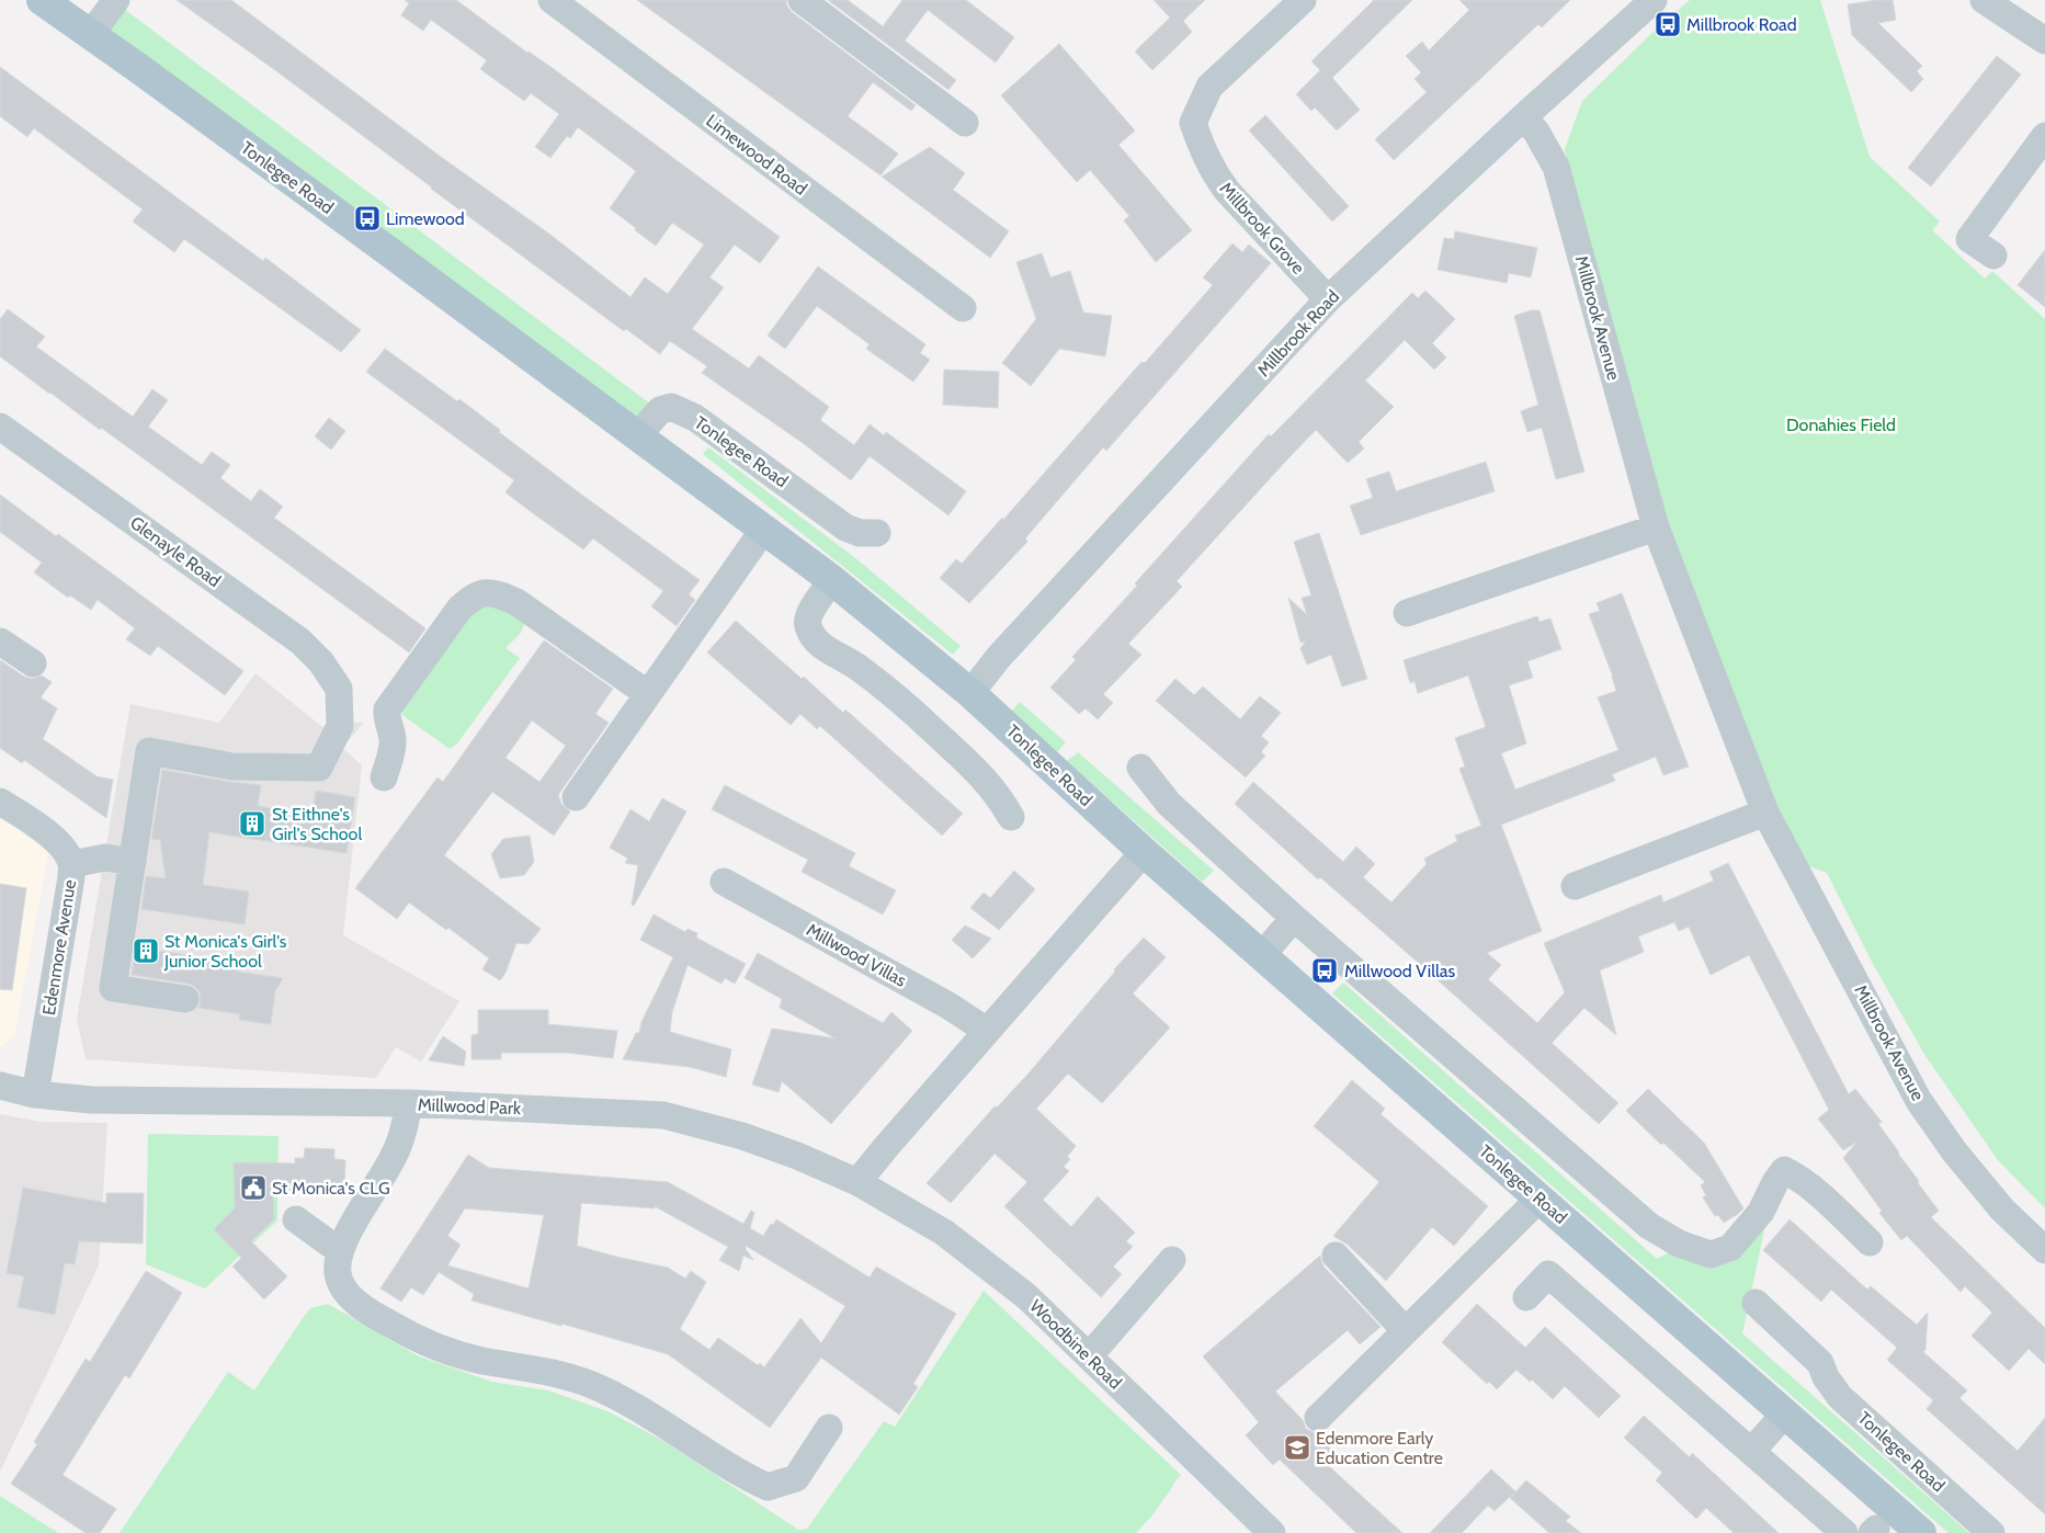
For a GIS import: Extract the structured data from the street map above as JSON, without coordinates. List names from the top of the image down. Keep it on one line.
{"streets":{"main road":["Tonlegee Road"],"street":["Limewood Road","Millbrook Grove","Millbrook Avenue","Millbrook Road","Glenayle Road","Edenmore Avenue","Millwood Villas","Millwood Park","Woodbine Road"]},"crossings":[["Tonlegee Road","Millbrook Road"],["Millbrook Grove","Millbrook Road"],["Millbrook Avenue","Millbrook Road"],["Millwood Park","Woodbine Road"]],"parks":["Donahies Field"],"places":{"bus stop":["Millbrook Road","Limewood","Millwood Villas"],"building":["St Eithne's Girl's School","St Monica's Girl's Junior School"],"public building":["St Monica's CLG"],"school or university":["Edenmore Early Education Centre"]}}
